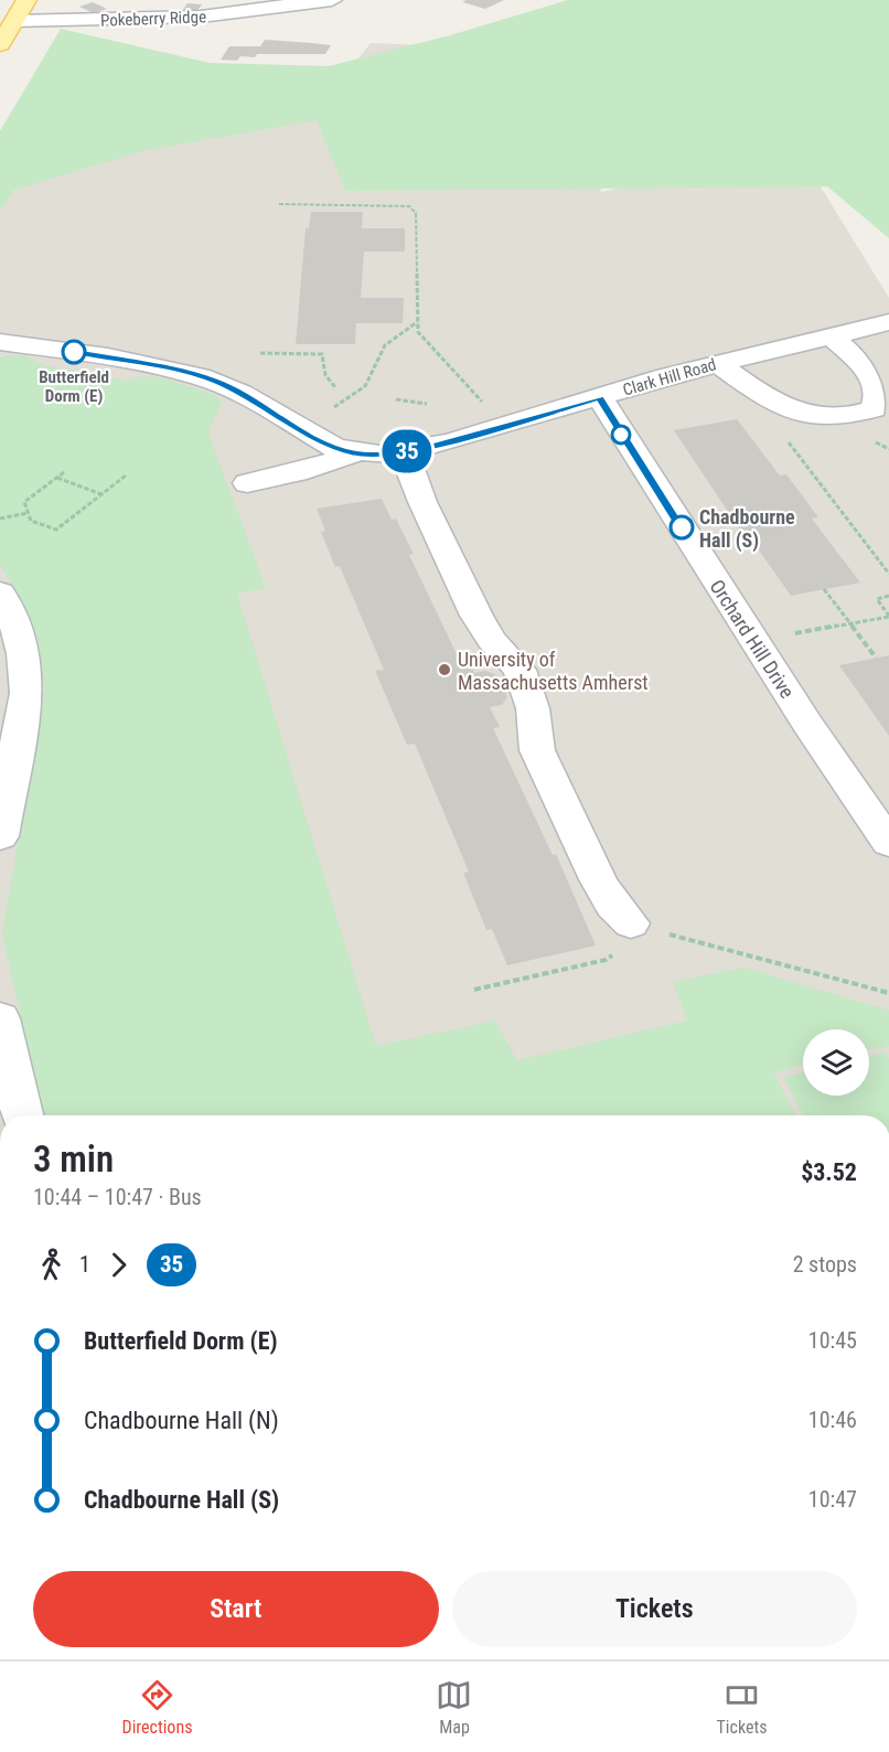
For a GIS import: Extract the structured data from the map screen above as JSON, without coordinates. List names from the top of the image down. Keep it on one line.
{"streets":{"street":["Pokeberry Ridge","Clark Hill Road","Orchard Hill Drive"]},"crossings":[["Clark Hill Road","Orchard Hill Drive"]],"places":["Butterfield Dorm (E)","Chadbourne Hall (S)","University of Massachusetts Amherst"],"lines":["bus line 35"],"page":{"on_map":"35","heading":["3 min","10:44 – 10:47 · Bus","$3.52"],"legs":["1","35","2 stops"],"list":[{"name":"Butterfield Dorm (E)","value":"10:45"},{"name":"Chadbourne Hall (N)","value":"10:46"},{"name":"Chadbourne Hall (S)","value":"10:47"}],"buttons":["Start","Tickets"],"tabs":["Directions","Map","Tickets"]}}
